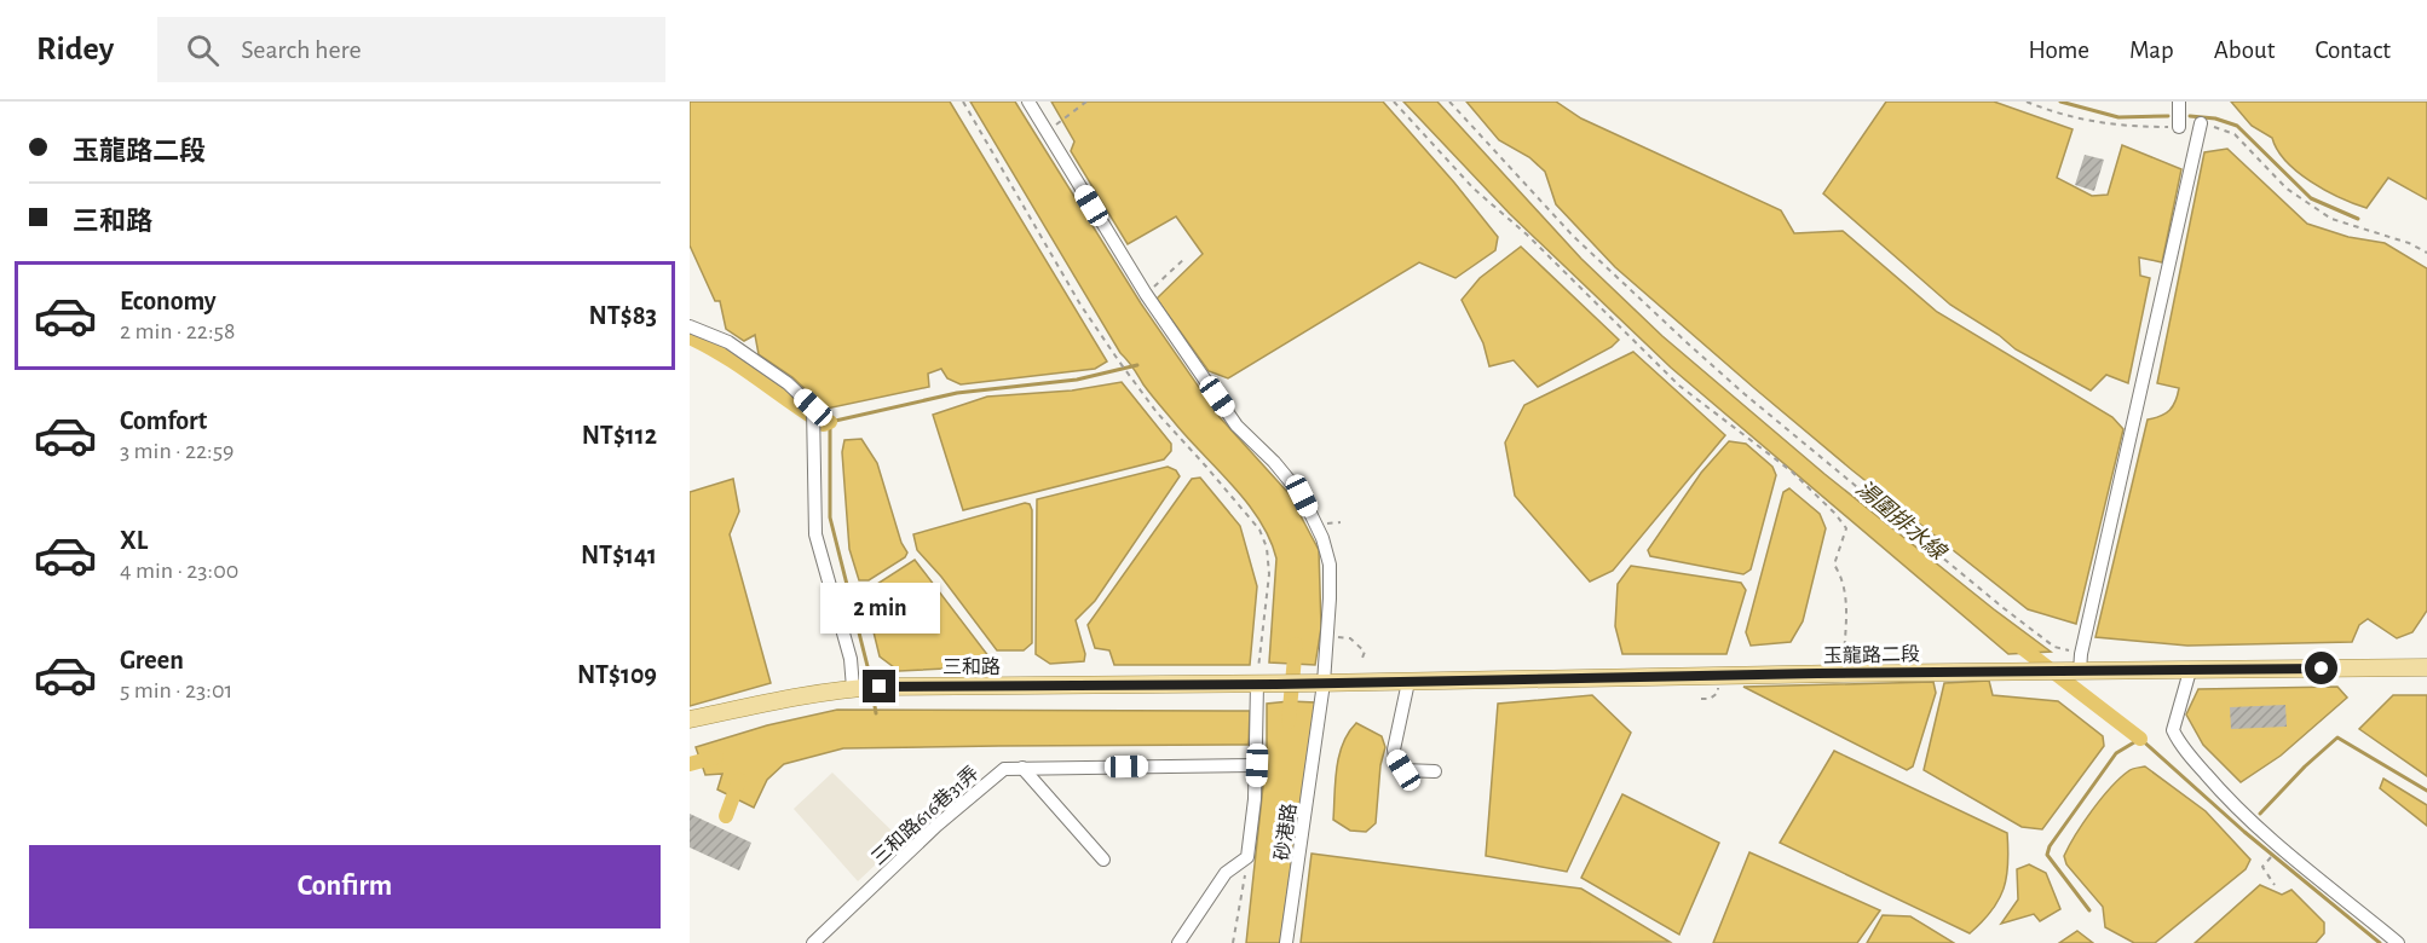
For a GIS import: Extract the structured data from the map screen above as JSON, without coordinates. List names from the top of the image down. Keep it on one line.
{"streets":{"main road":["玉龍路二段","三和路"],"street":["三和路616巷31弄","砂港路"]},"crossings":[["玉龍路二段","三和路"],["玉龍路二段","砂港路"],["三和路","砂港路"]],"water":["湯圍排水線"],"page":{"header":"Ridey","search":"Search here","nav":["Home","Map","About","Contact"],"banner":["玉龍路二段","三和路"],"list":[{"name":"Economy","note":"2 min · 22:58","value":"NT$83"},{"name":"Comfort","note":"3 min · 22:59","value":"NT$112"},{"name":"XL","note":"4 min · 23:00","value":"NT$141"},{"name":"Green","note":"5 min · 23:01","value":"NT$109"}],"bubble":"2 min","buttons":"Confirm"}}
